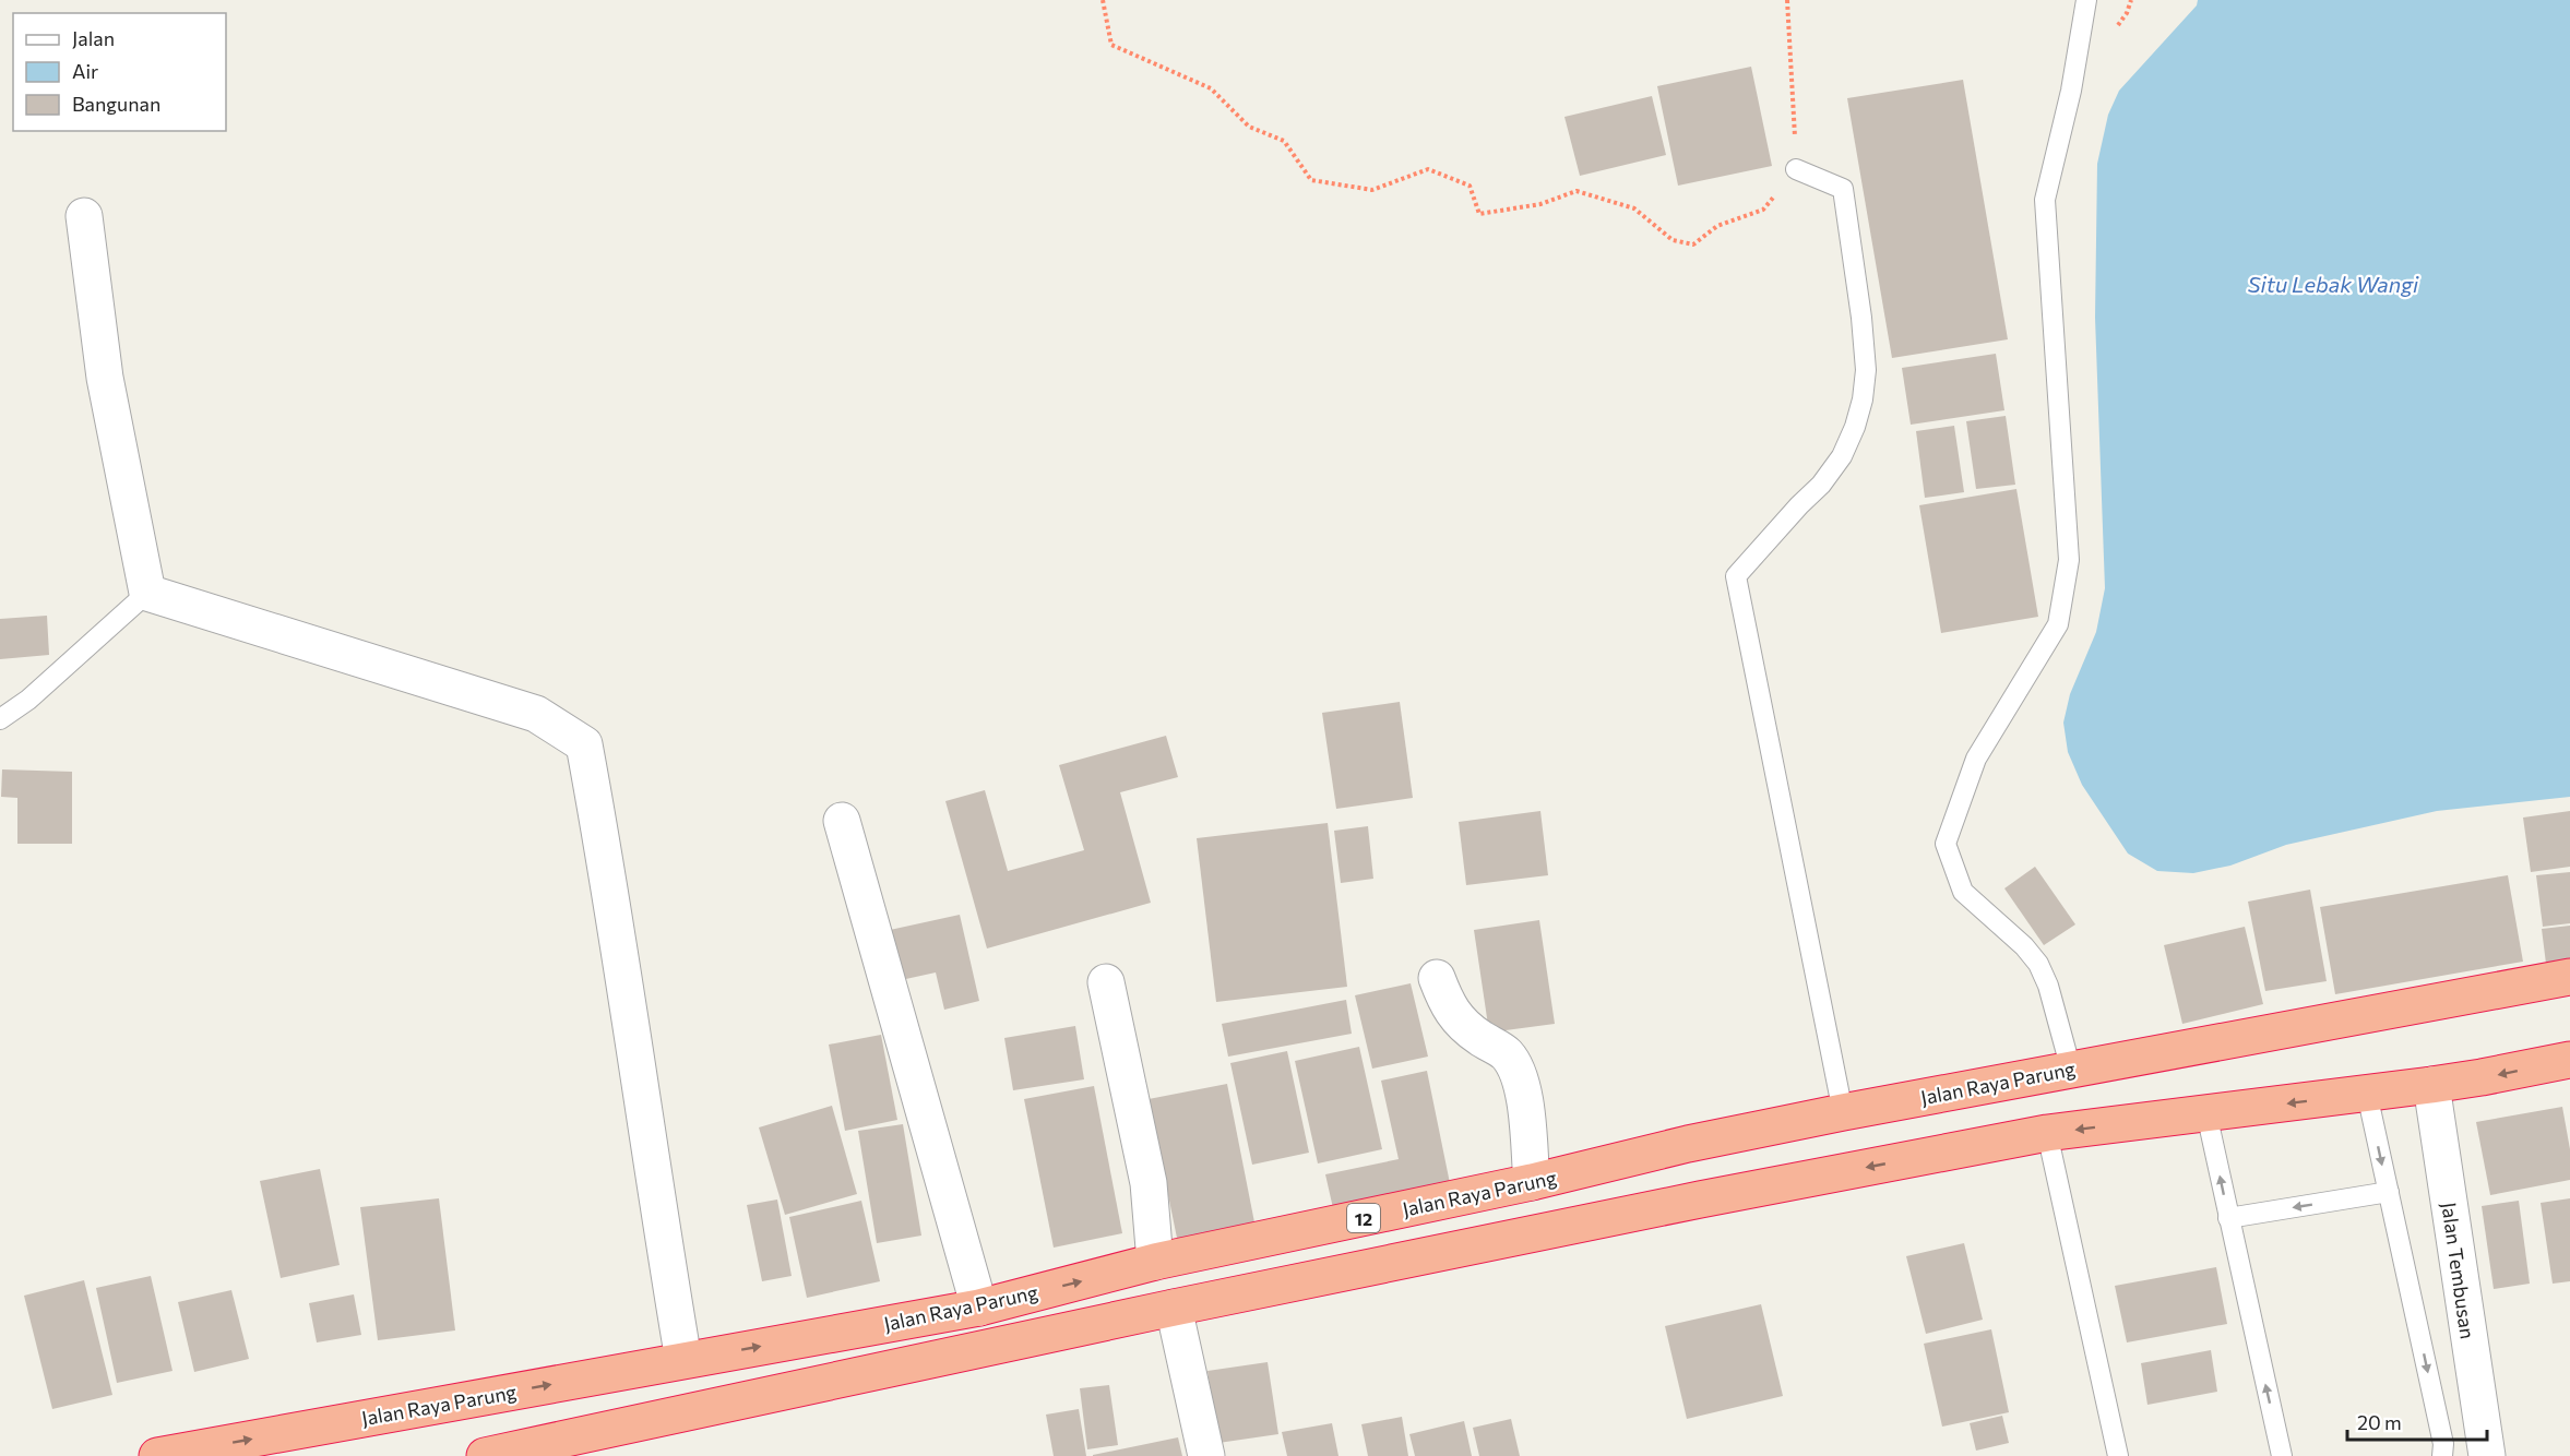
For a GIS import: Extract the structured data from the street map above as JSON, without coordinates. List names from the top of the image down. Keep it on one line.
{"streets":{"highway":["Jalan Raya Parung","12"],"street":["Jalan Tembusan"]},"water":["Situ Lebak Wangi"],"legend":["Jalan","Air","Bangunan"],"scale_bar":"20 m"}
